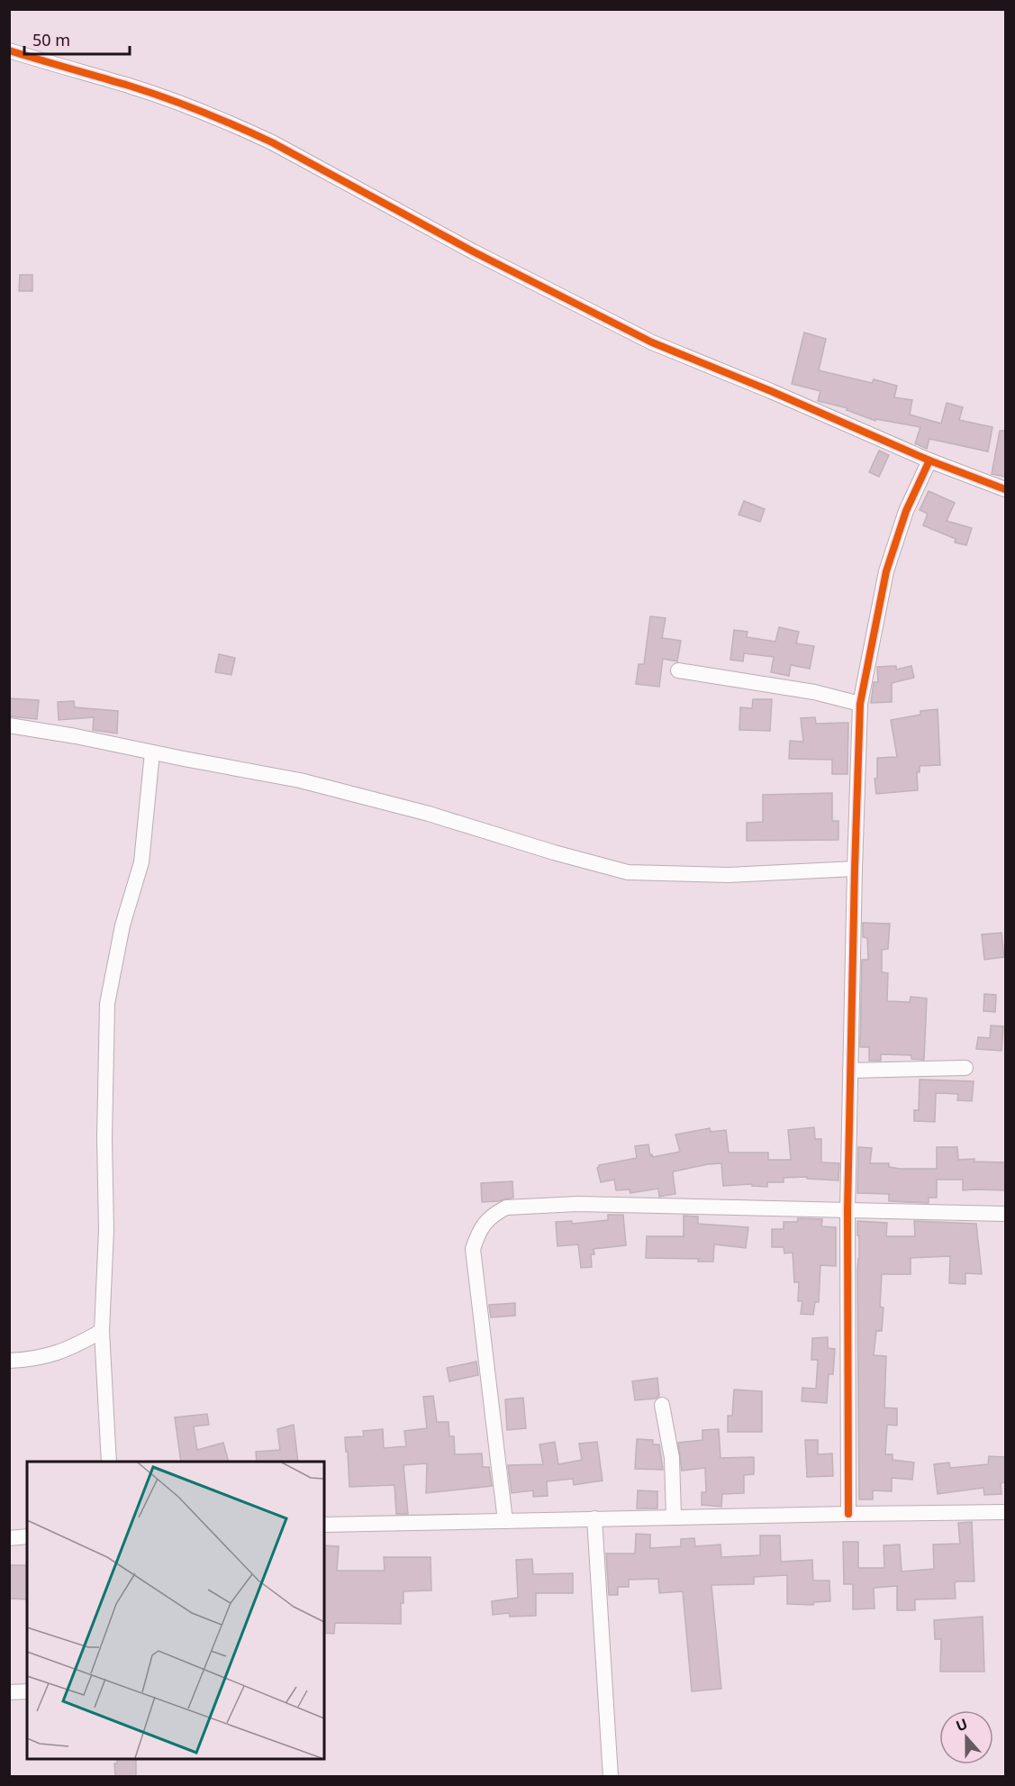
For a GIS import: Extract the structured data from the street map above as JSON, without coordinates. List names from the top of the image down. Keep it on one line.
{"scale_bar":"50 m","north":"top"}
